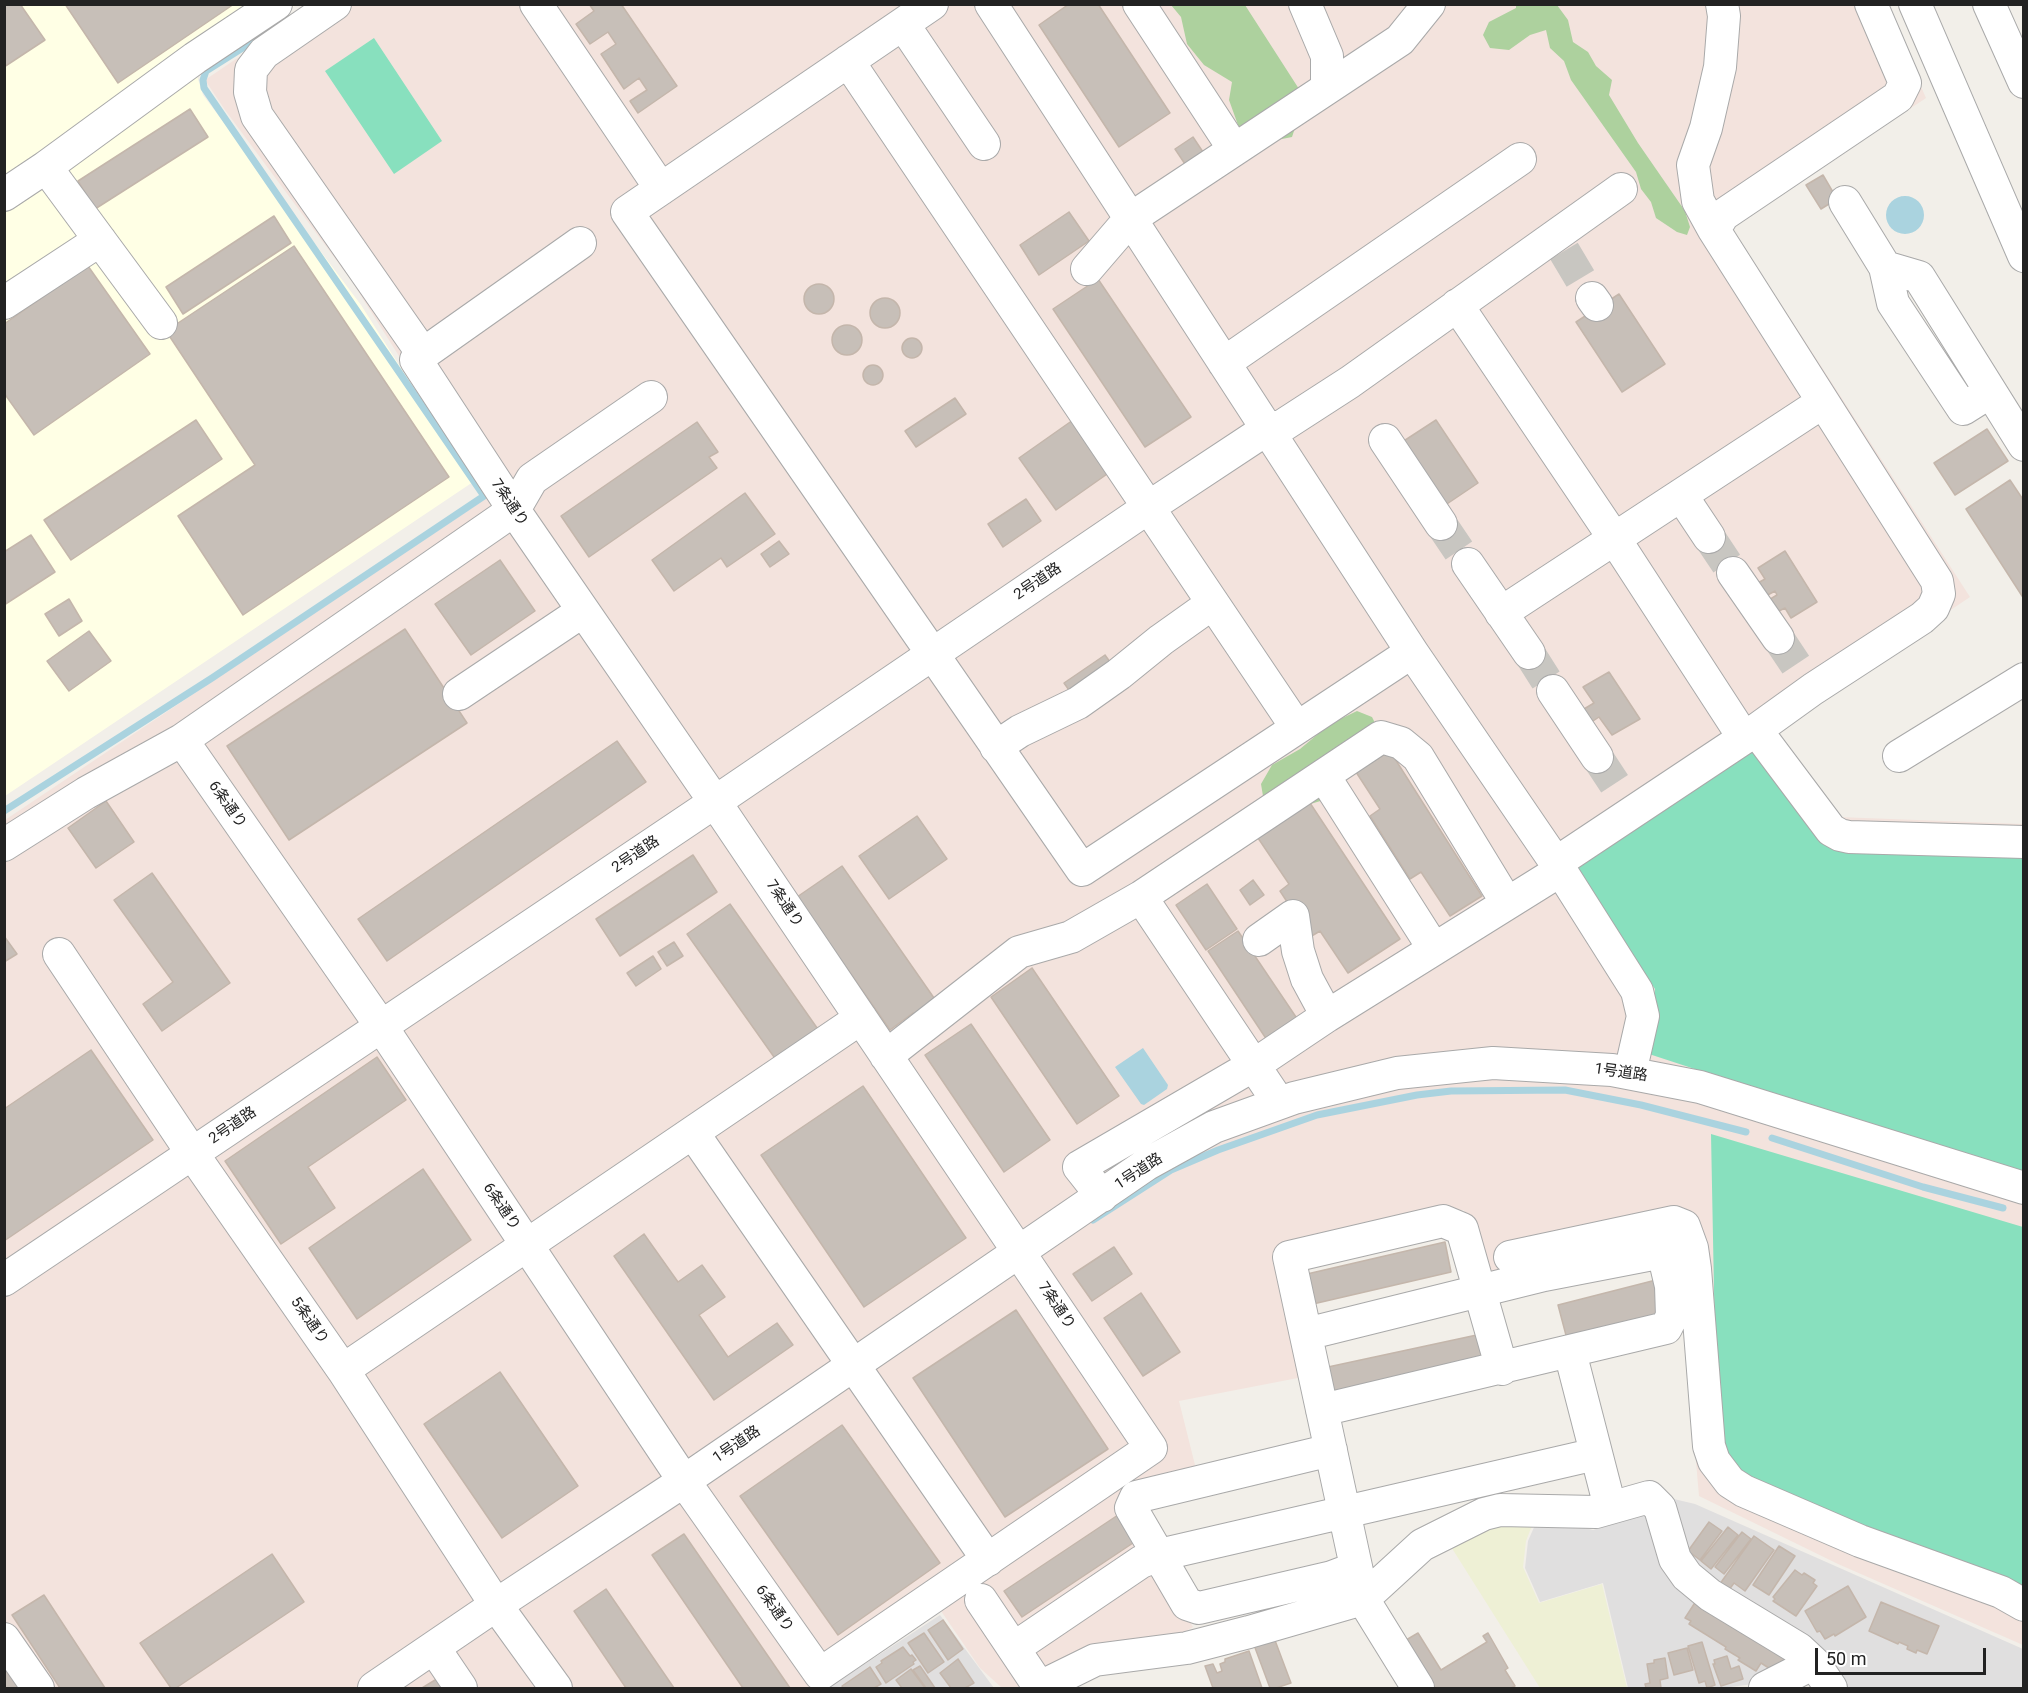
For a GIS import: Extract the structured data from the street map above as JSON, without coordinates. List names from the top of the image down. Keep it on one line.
{"streets":{"street":["7条通り","2号道路","6条通り","1号道路","5条通り"]},"crossings":[["7条通り","2号道路"],["7条通り","6条通り"],["7条通り","1号道路"],["2号道路","6条通り"],["2号道路","5条通り"],["6条通り","1号道路"],["1号道路","5条通り"]],"scale_bar":"50 m"}
